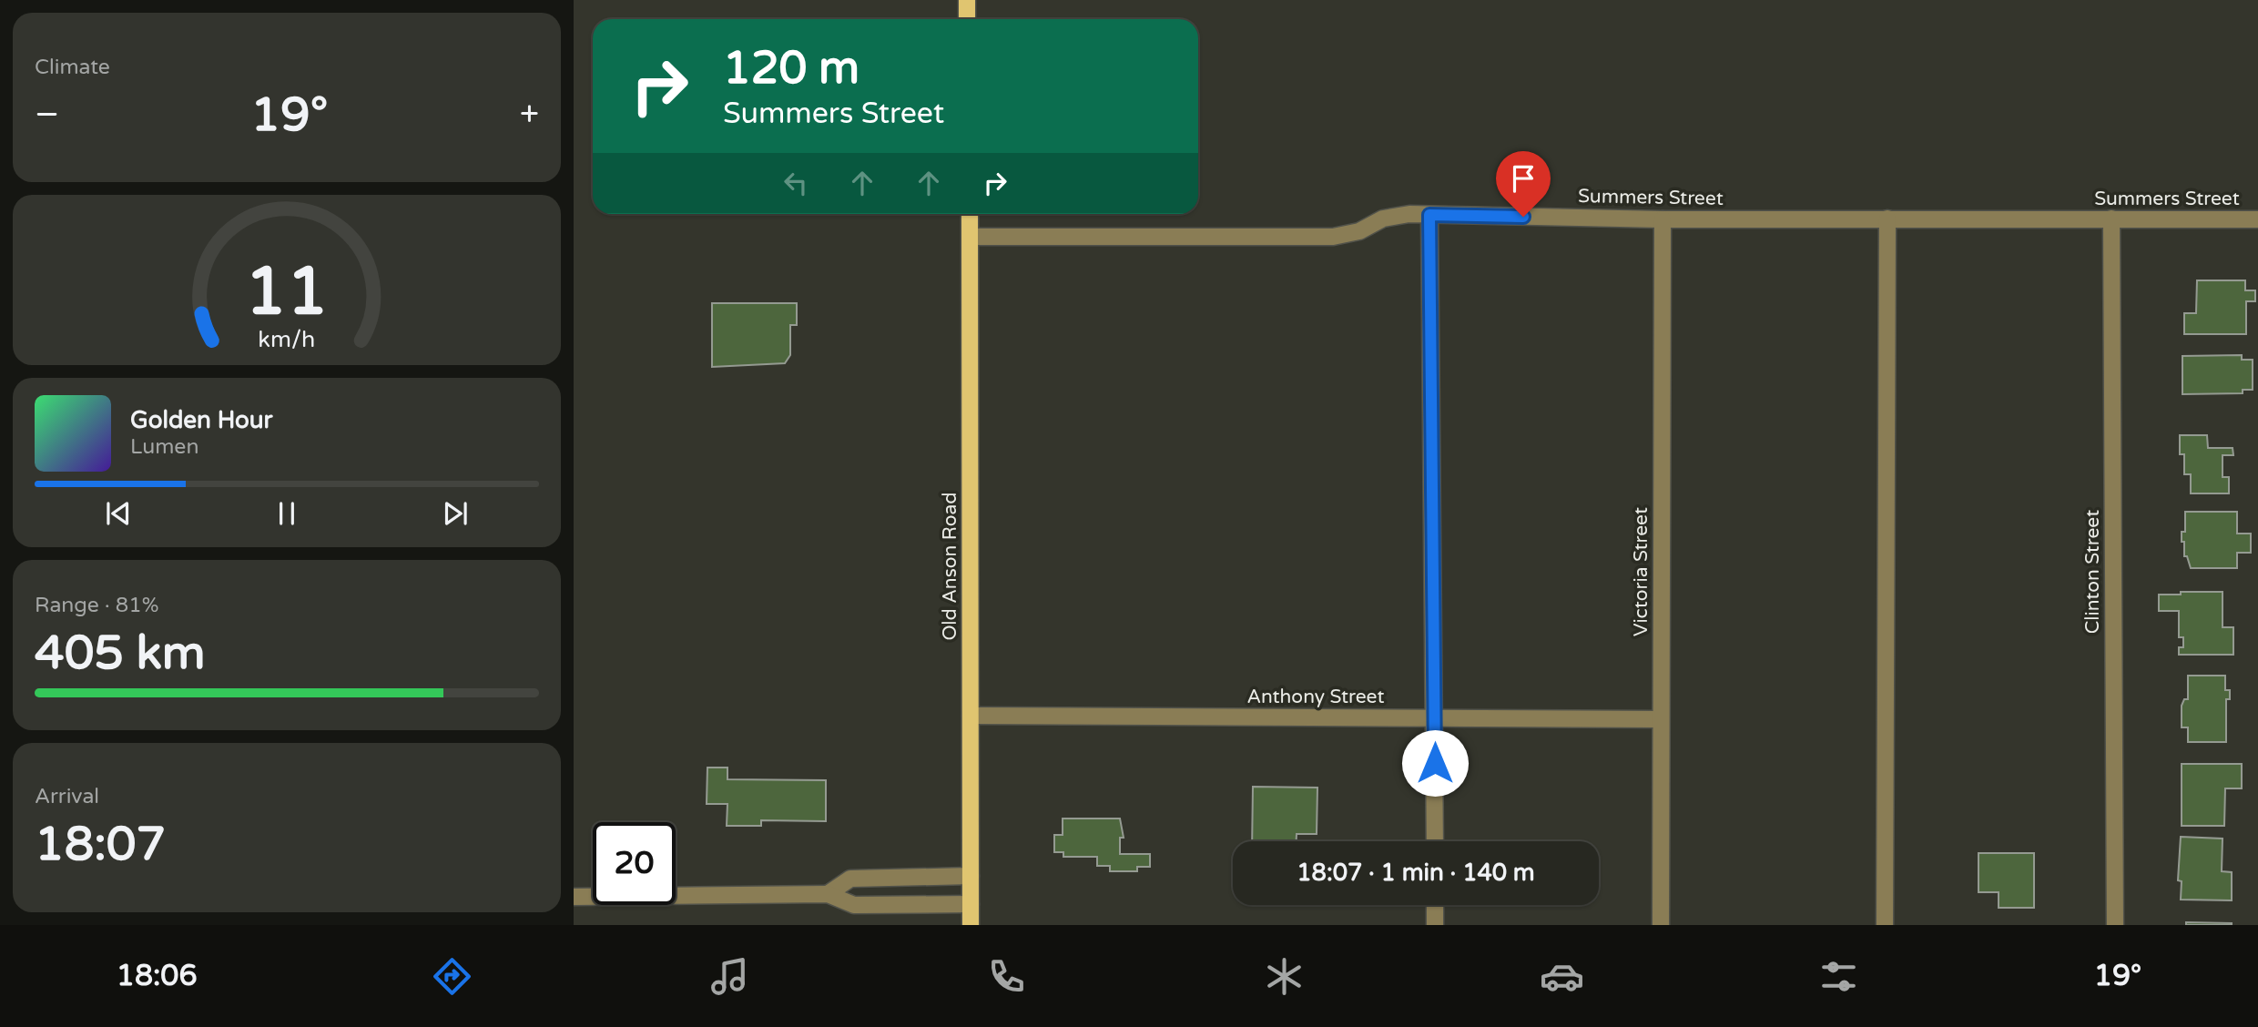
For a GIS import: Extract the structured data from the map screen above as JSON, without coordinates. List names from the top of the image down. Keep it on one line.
{"streets":{"main road":["Old Anson Road"],"street":["Summers Street","Victoria Street","Clinton Street","Anthony Street"]},"crossings":[["Summers Street","Old Anson Road"],["Summers Street","Victoria Street"],["Summers Street","Clinton Street"],["Old Anson Road","Anthony Street"],["Victoria Street","Anthony Street"]],"page":{"tile":["Climate",["Range · 81%","405 km"],["Arrival","18:07"]],"turn":["120 m","Summers Street"],"heat":["−","19°","+"],"song":["Golden Hour","Lumen"],"limit":"20","trip":"18:07 · 1 min · 140 m","tabs":["18:06","19°"],"gauge":["11","km/h"]}}
